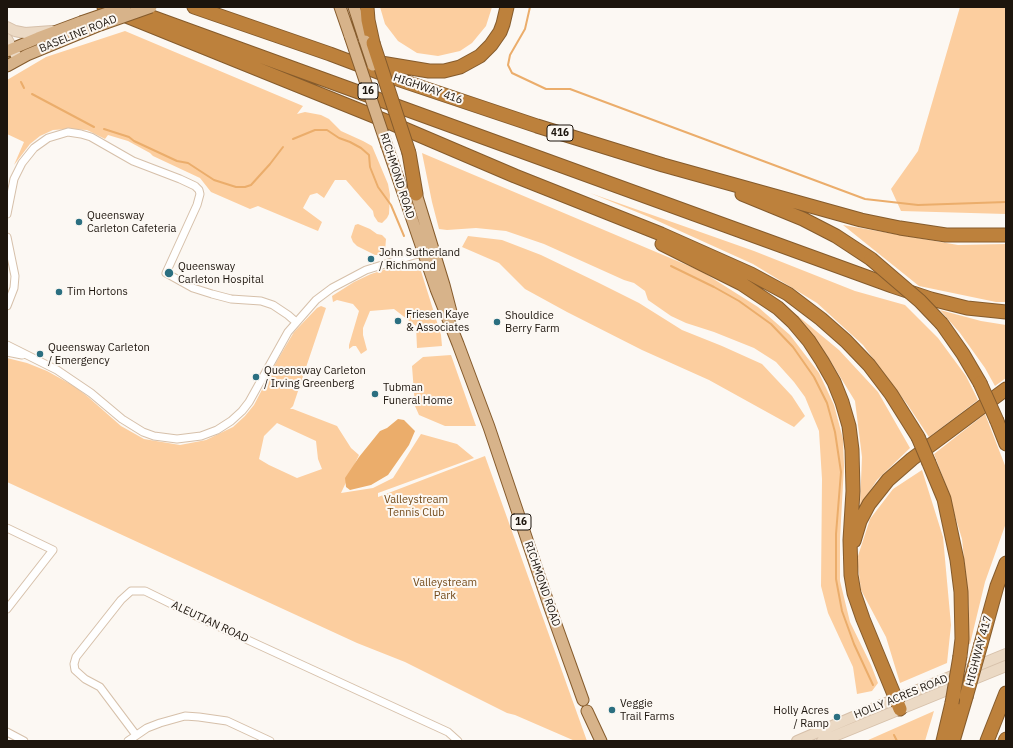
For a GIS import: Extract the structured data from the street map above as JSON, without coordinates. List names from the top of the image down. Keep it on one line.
{"streets":{"highway":["HIGHWAY 416","416","HIGHWAY 417"],"main road":["BASELINE ROAD","16","RICHMOND ROAD","HOLLY ACRES ROAD"],"street":["ALEUTIAN ROAD"]},"parks":["Valleystream Tennis Club","Valleystream Park"],"places":["Queensway Carleton Cafeteria","John Sutherland / Richmond","Queensway Carleton Hospital","Tim Hortons","Friesen Kaye & Associates","Shouldice Berry Farm","Queensway Carleton / Emergency","Queensway Carleton / Irving Greenberg","Tubman Funeral Home","Veggie Trail Farms","Holly Acres / Ramp"]}
